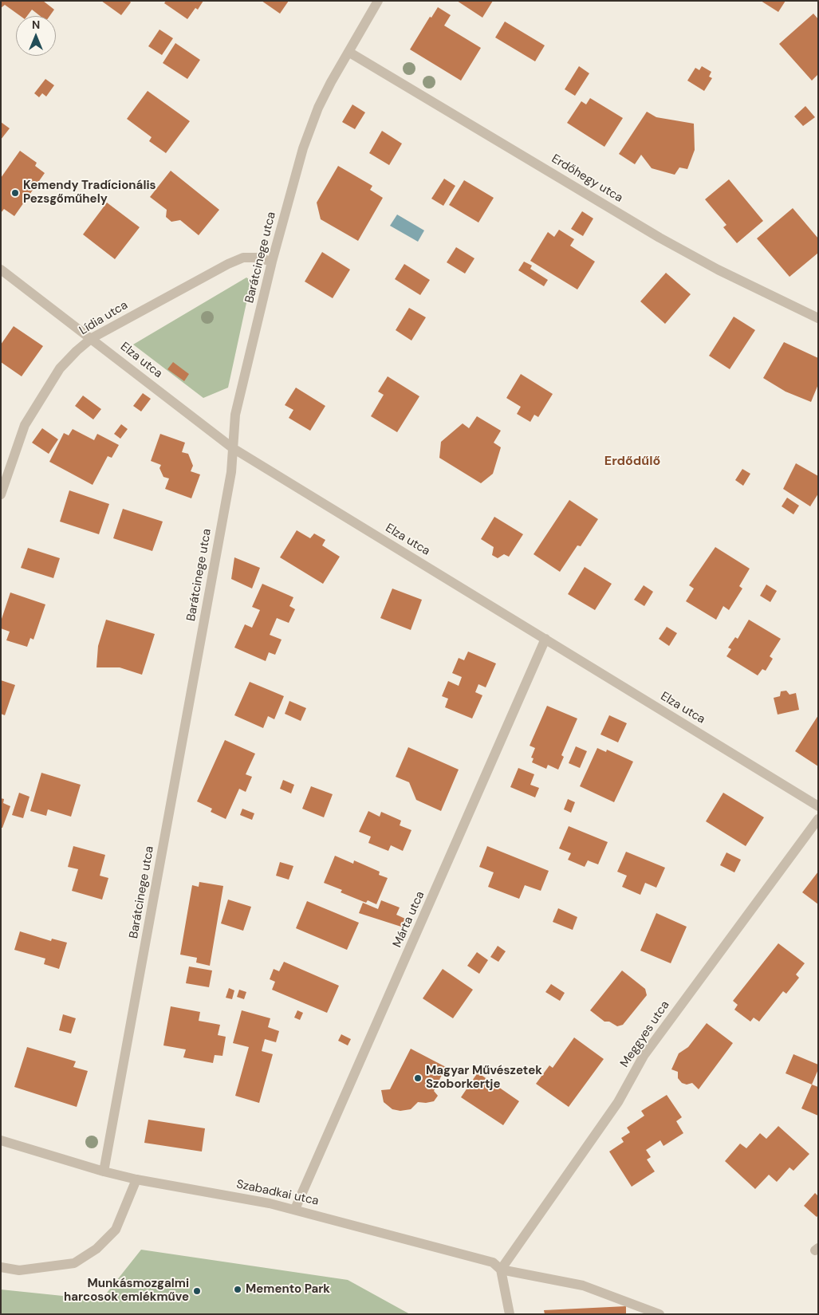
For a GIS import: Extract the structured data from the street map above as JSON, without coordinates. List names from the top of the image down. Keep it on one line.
{"streets":{"street":["Erdőhegy utca","Barátcinege utca","Lídia utca","Elza utca","Márta utca","Meggyes utca","Szabadkai utca"]},"crossings":[["Erdőhegy utca","Barátcinege utca"],["Barátcinege utca","Lídia utca"],["Barátcinege utca","Elza utca"],["Barátcinege utca","Szabadkai utca"],["Lídia utca","Elza utca"],["Elza utca","Márta utca"],["Márta utca","Szabadkai utca"],["Meggyes utca","Szabadkai utca"]],"districts":["Erdődűlő"],"places":["Kemendy Tradícionális Pezsgőműhely","Magyar Művészetek Szoborkertje","Memento Park","Munkásmozgalmi harcosok emlékműve"],"north":"top"}
